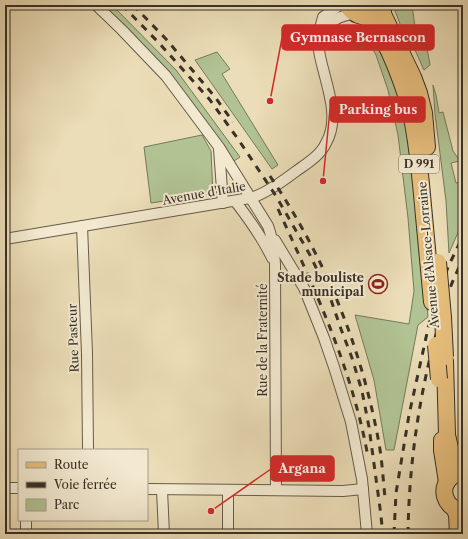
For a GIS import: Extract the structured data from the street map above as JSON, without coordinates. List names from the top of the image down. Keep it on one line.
{"streets":{"main road":["D 991","Avenue d'Alsace-Lorraine"],"street":["Avenue d'Italie","Rue Pasteur","Rue de la Fraternité"]},"crossings":[["Avenue d'Italie","Rue Pasteur"],["Avenue d'Italie","Rue de la Fraternité"]],"places":{"other":["Gymnase Bernascon","Parking bus","Argana"],"sports":["Stade bouliste municipal"]},"legend":["Route","Voie ferrée","Parc"]}
